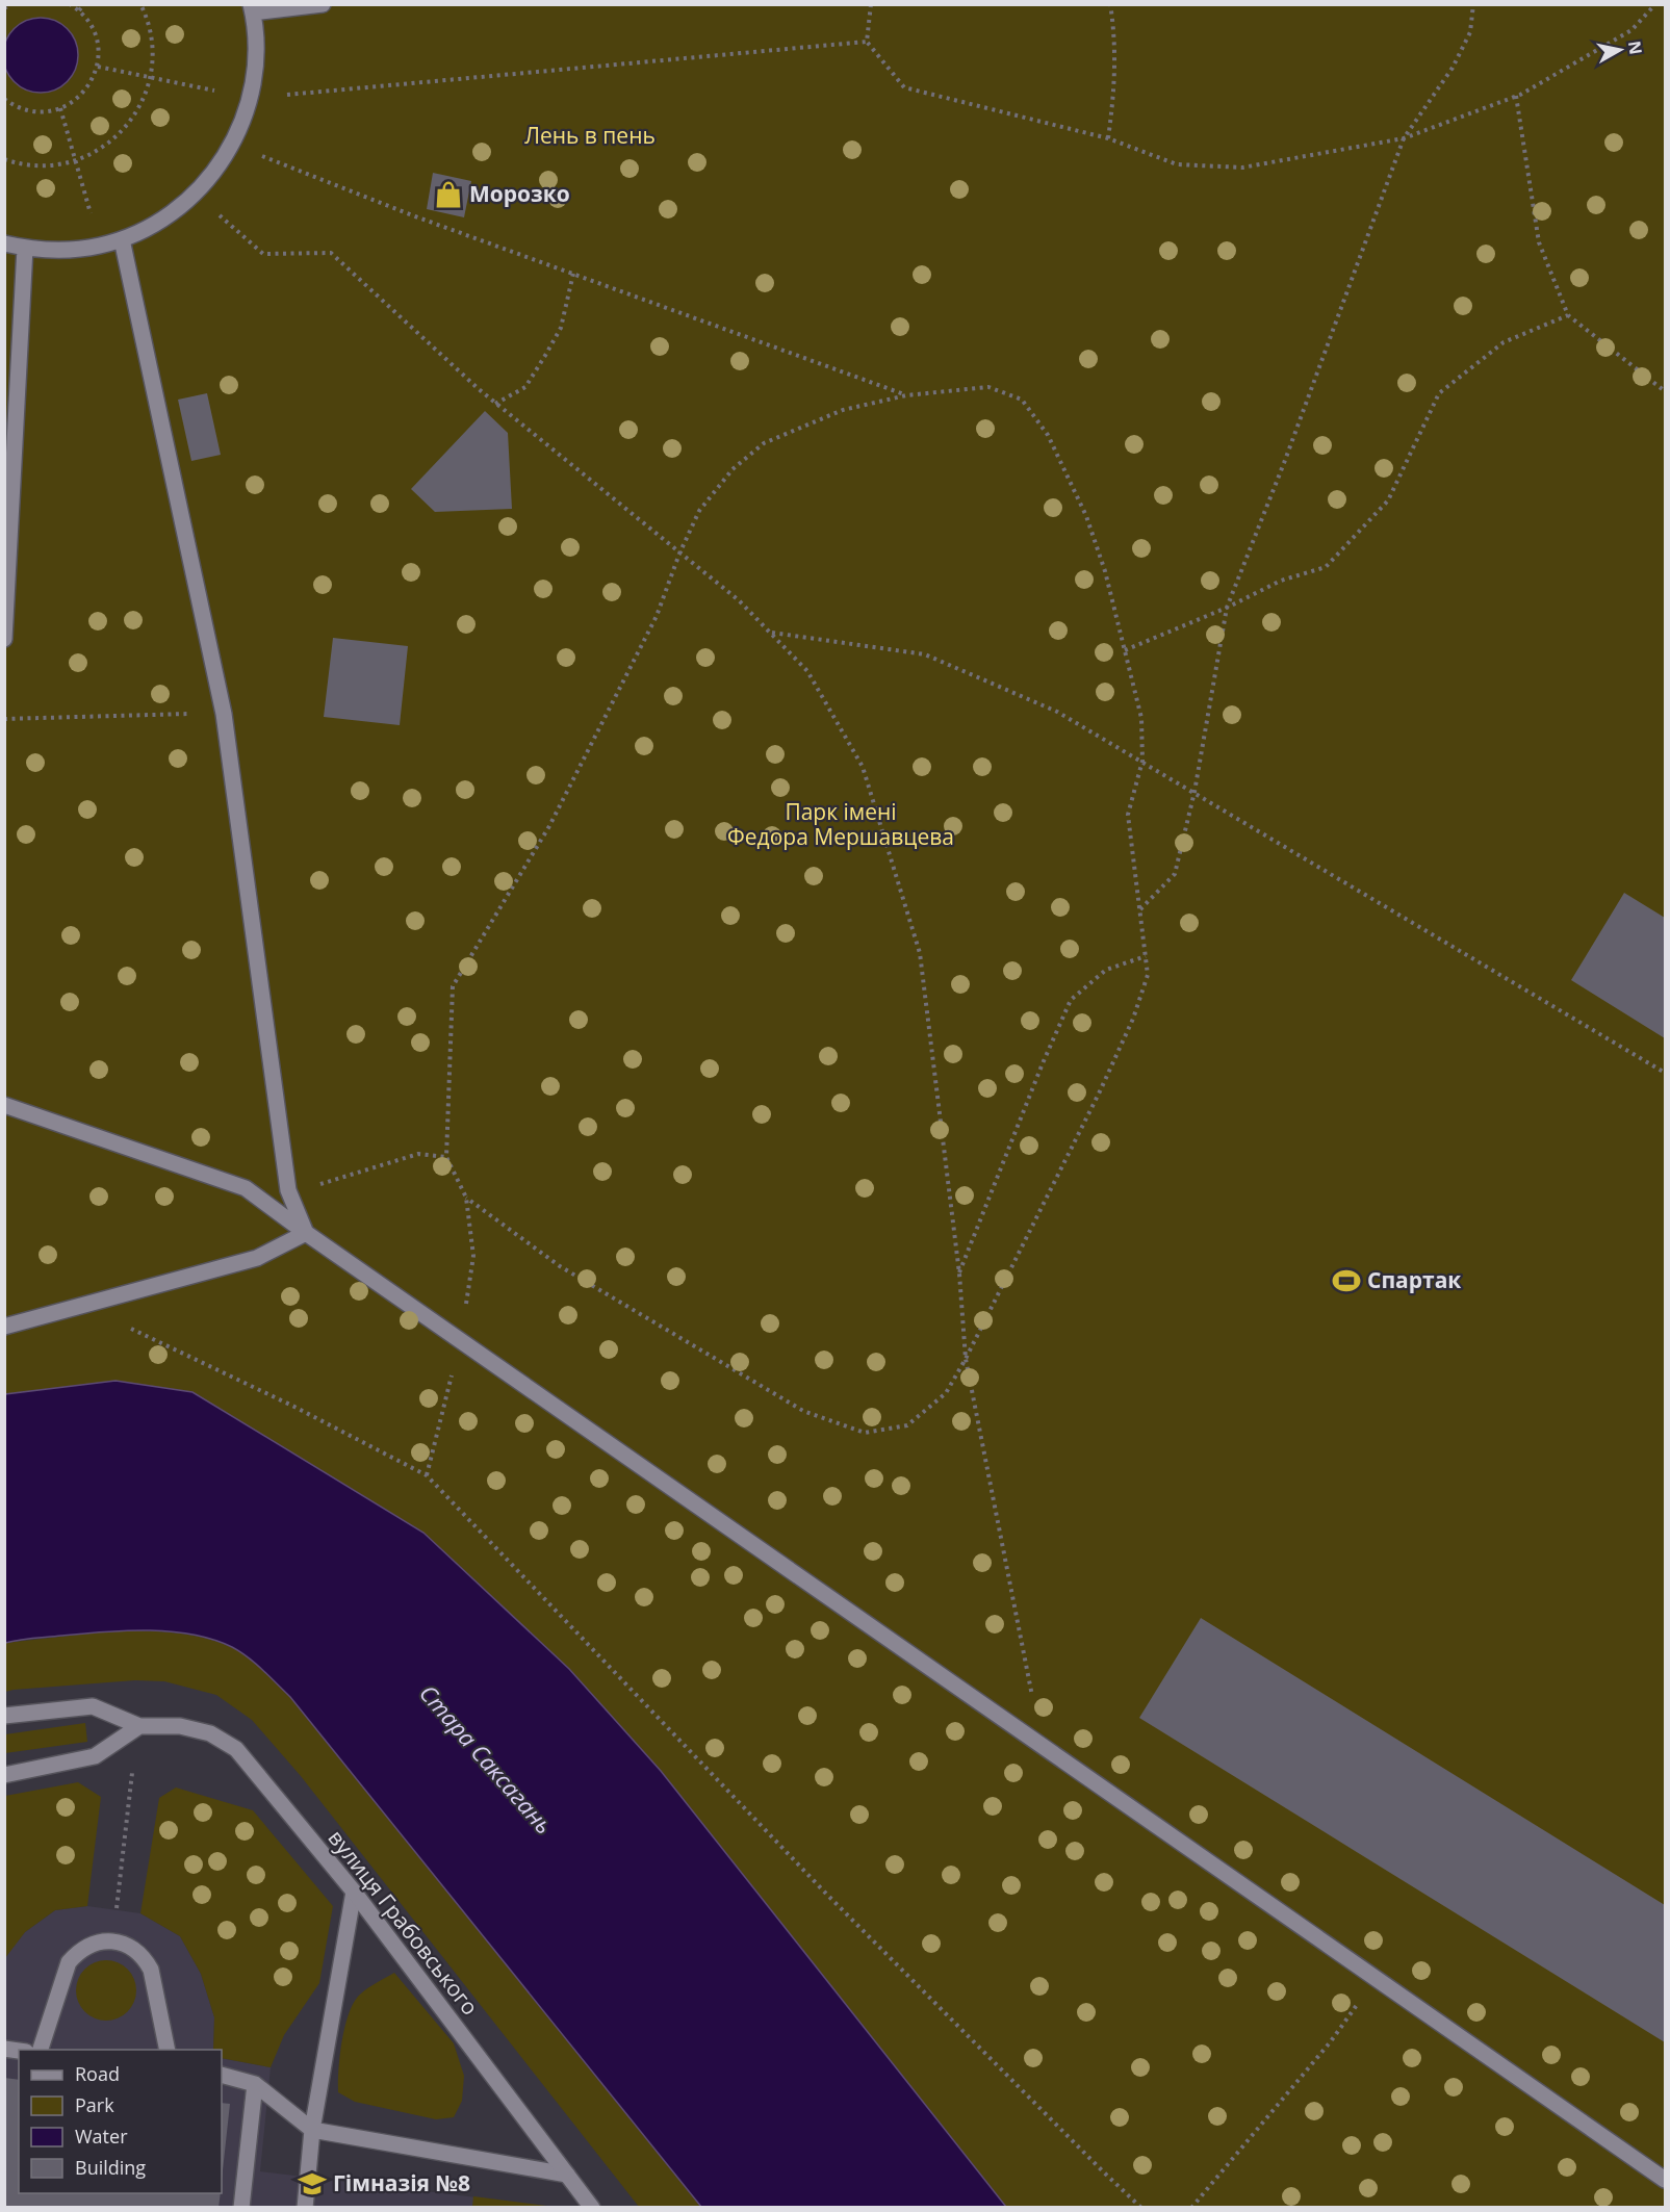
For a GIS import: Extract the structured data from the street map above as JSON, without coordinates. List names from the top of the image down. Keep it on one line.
{"streets":{"street":["вулиця Грабовського"]},"water":["Стара Саксагань"],"parks":["Лень в пень","Парк імені Федора Мершавцева"],"places":{"shop":["Морозко"],"sports":["Спартак"],"school or university":["Гімназія №8"]},"legend":["Road","Park","Water","Building"],"north":"right"}
